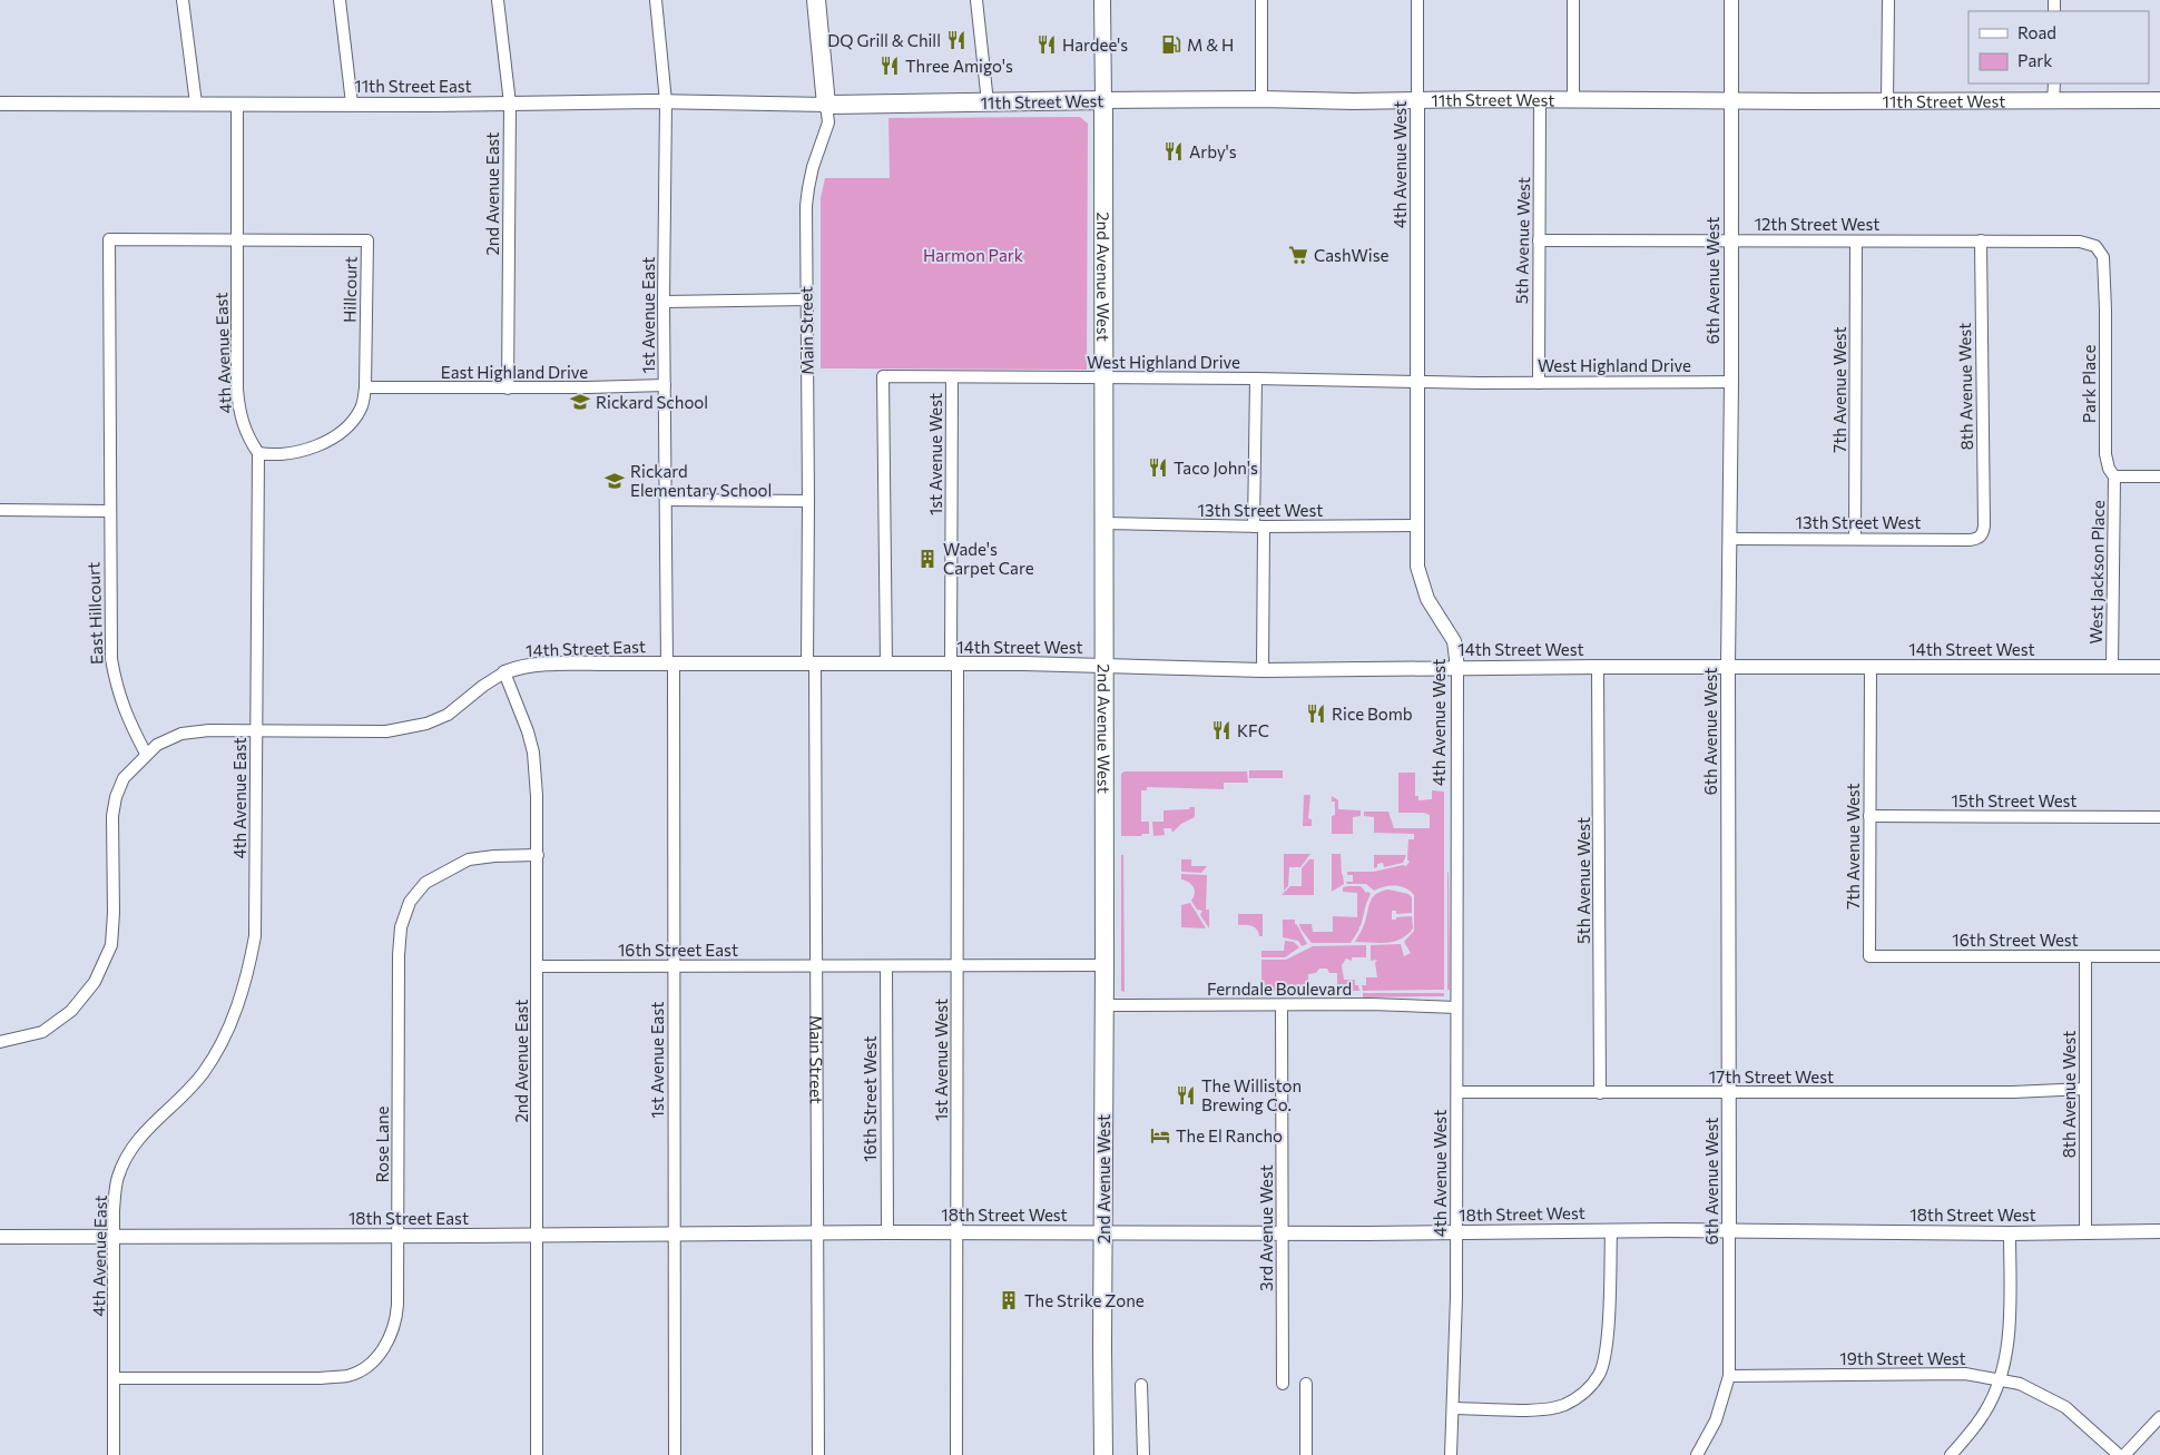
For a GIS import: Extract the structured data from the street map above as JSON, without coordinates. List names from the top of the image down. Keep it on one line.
{"streets":{"main road":["11th Street West","2nd Avenue West","Main Street"],"street":["11th Street East","4th Avenue West","2nd Avenue East","12th Street West","5th Avenue West","6th Avenue West","Hillcourt","1st Avenue East","4th Avenue East","West Highland Drive","East Highland Drive","Park Place","8th Avenue West","7th Avenue West","1st Avenue West","13th Street West","West Jackson Place","East Hillcourt","14th Street West","14th Street East","15th Street West","16th Street West","16th Street East","Ferndale Boulevard","17th Street West","Rose Lane","18th Street West","18th Street East","3rd Avenue West","19th Street West"]},"crossings":[["11th Street East","11th Street West"],["11th Street East","2nd Avenue East"],["11th Street East","1st Avenue East"],["11th Street East","Main Street"],["11th Street East","4th Avenue East"],["11th Street West","4th Avenue West"],["11th Street West","5th Avenue West"],["11th Street West","2nd Avenue West"],["11th Street West","6th Avenue West"],["11th Street West","Main Street"],["4th Avenue West","West Highland Drive"],["4th Avenue West","13th Street West"],["4th Avenue West","14th Street West"],["4th Avenue West","Ferndale Boulevard"],["4th Avenue West","17th Street West"],["4th Avenue West","18th Street West"],["2nd Avenue East","East Highland Drive"],["2nd Avenue East","14th Street East"],["2nd Avenue East","16th Street East"],["2nd Avenue East","Rose Lane"],["2nd Avenue East","18th Street East"],["12th Street West","5th Avenue West"],["12th Street West","6th Avenue West"],["12th Street West","Park Place"],["12th Street West","8th Avenue West"],["12th Street West","7th Avenue West"],["5th Avenue West","West Highland Drive"],["5th Avenue West","14th Street West"],["5th Avenue West","17th Street West"],["2nd Avenue West","West Highland Drive"],["2nd Avenue West","13th Street West"],["2nd Avenue West","14th Street West"],["2nd Avenue West","Ferndale Boulevard"],["2nd Avenue West","18th Street West"],["6th Avenue West","West Highland Drive"],["6th Avenue West","13th Street West"],["6th Avenue West","14th Street West"],["6th Avenue West","17th Street West"],["6th Avenue West","18th Street West"],["6th Avenue West","19th Street West"],["Hillcourt","4th Avenue East"],["Hillcourt","East Highland Drive"],["Hillcourt","East Hillcourt"],["1st Avenue East","East Highland Drive"],["1st Avenue East","14th Street East"],["1st Avenue East","16th Street East"],["1st Avenue East","18th Street East"],["Main Street","14th Street West"],["Main Street","14th Street East"],["Main Street","16th Street East"],["Main Street","18th Street West"],["Main Street","18th Street East"],["4th Avenue East","14th Street East"],["4th Avenue East","Rose Lane"],["4th Avenue East","18th Street East"],["West Highland Drive","1st Avenue West"],["West Highland Drive","14th Street West"],["Park Place","West Jackson Place"],["8th Avenue West","13th Street West"],["8th Avenue West","16th Street West"],["8th Avenue West","17th Street West"],["8th Avenue West","18th Street West"],["7th Avenue West","13th Street West"],["7th Avenue West","14th Street West"],["7th Avenue West","15th Street West"],["7th Avenue West","16th Street West"],["1st Avenue West","14th Street West"],["1st Avenue West","18th Street West"],["West Jackson Place","14th Street West"],["East Hillcourt","14th Street East"],["14th Street West","14th Street East"],["16th Street West","18th Street West"],["Ferndale Boulevard","3rd Avenue West"],["Rose Lane","18th Street East"],["18th Street West","18th Street East"],["18th Street West","3rd Avenue West"]],"parks":["Harmon Park"],"places":{"restaurant":["DQ Grill & Chill","Hardee's","Three Amigo's","Arby's","Taco John's","Rice Bomb","KFC","The Williston Brewing Co."],"fuel station":["M & H"],"supermarket":["CashWise"],"school or university":["Rickard School","Rickard Elementary School"],"building":["Wade's Carpet Care","The Strike Zone"],"hotel":["The El Rancho"]},"legend":["Road","Park"]}
